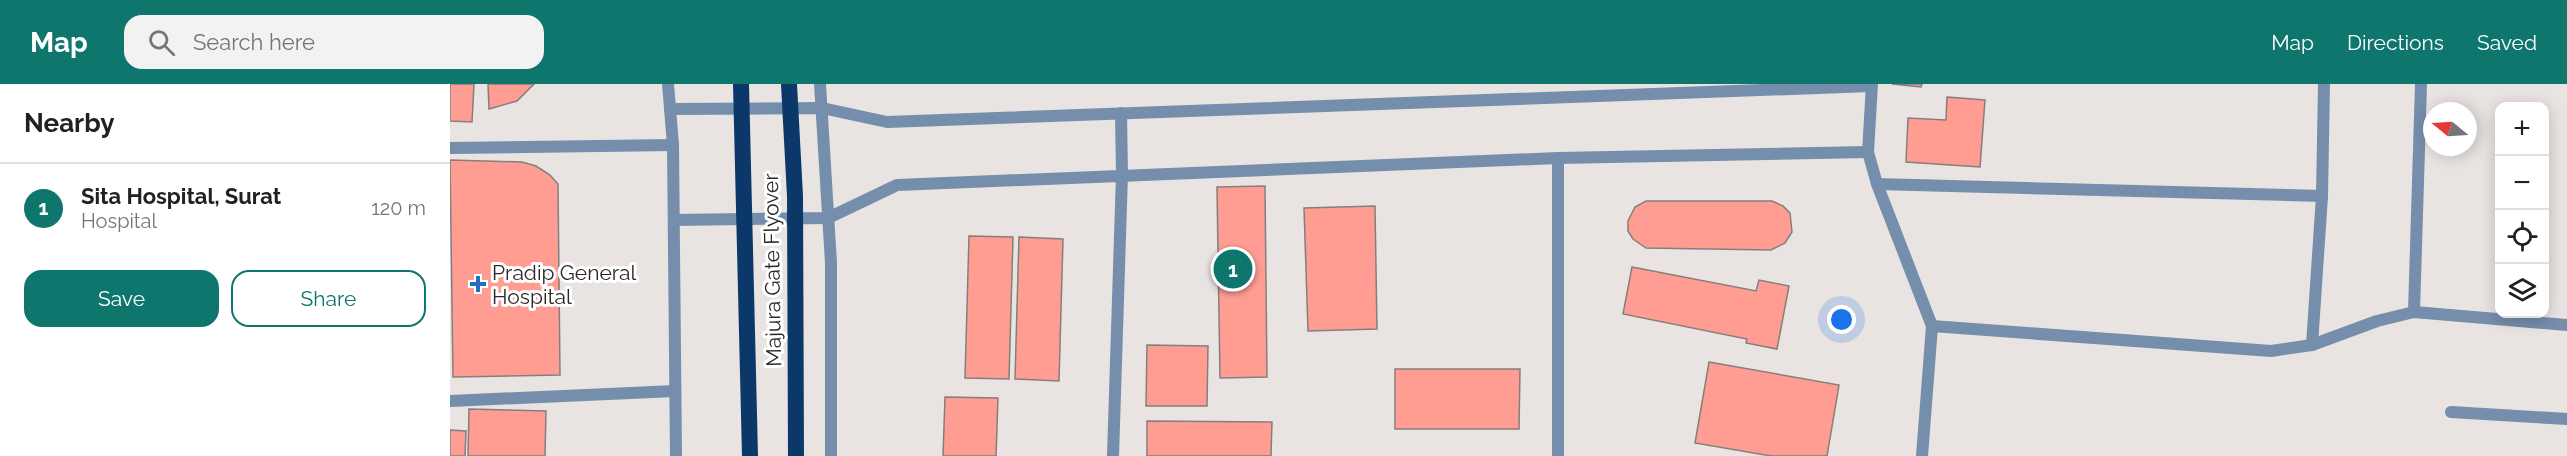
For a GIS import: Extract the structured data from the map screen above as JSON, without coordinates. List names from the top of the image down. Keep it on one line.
{"streets":{"highway":["Majura Gate Flyover"]},"places":{"health":["Pradip General Hospital"]},"north":"left","page":{"header":"Map","search":"Search here","nav":["Map","Directions","Saved"],"heading":"Nearby","map_buttons":["+","−"],"list":[{"mark":"1","name":"Sita Hospital, Surat","note":"Hospital","value":"120 m"}],"pins":"1","buttons":["Save","Share"]}}
